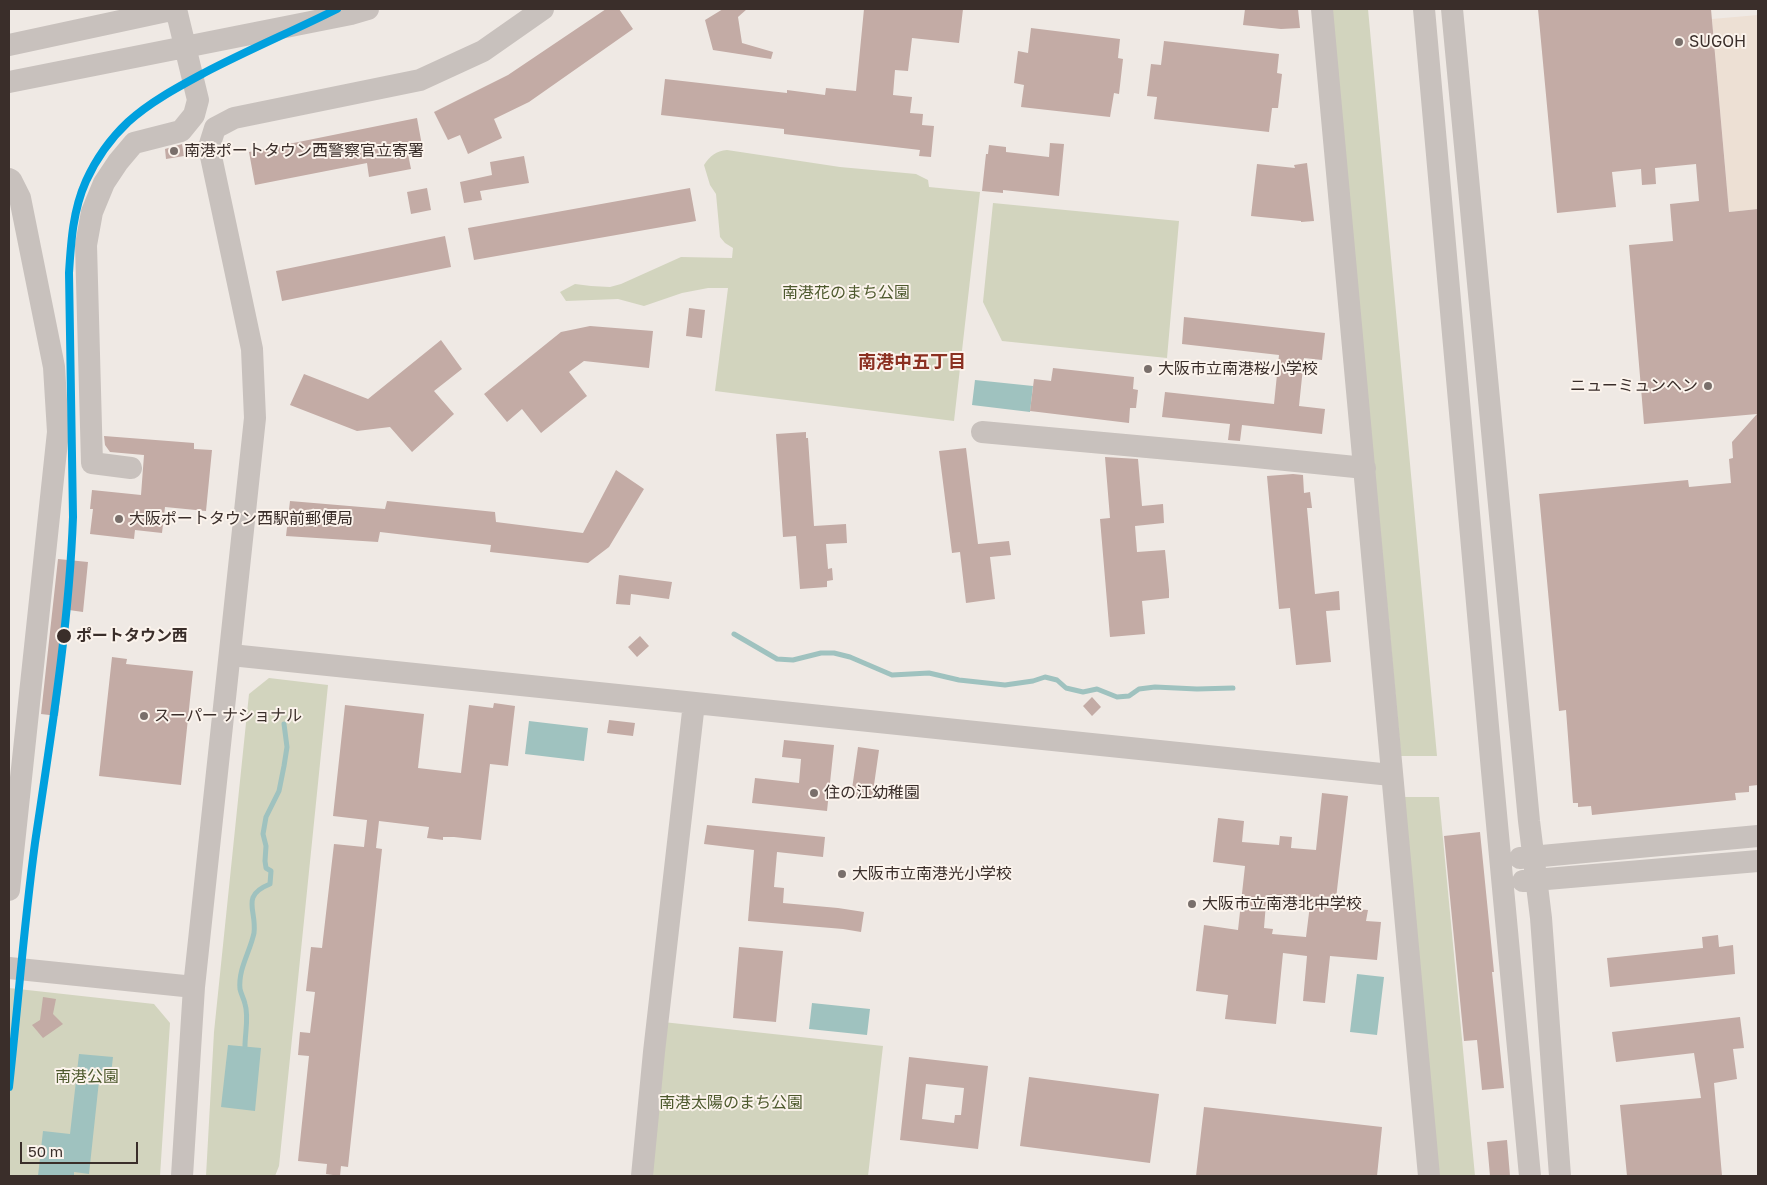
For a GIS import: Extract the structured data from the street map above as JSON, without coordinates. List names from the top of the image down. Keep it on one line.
{"districts":["南港中五丁目"],"parks":["南港花のまち公園","南港公園","南港太陽のまち公園"],"places":["SUGOH","南港ポートタウン西警察官立寄署","大阪市立南港桜小学校","ニューミュンヘン","大阪ポートタウン西駅前郵便局","ポートタウン西","スーパー ナショナル","住の江幼稚園","大阪市立南港光小学校","大阪市立南港北中学校"],"scale_bar":"50 m"}
